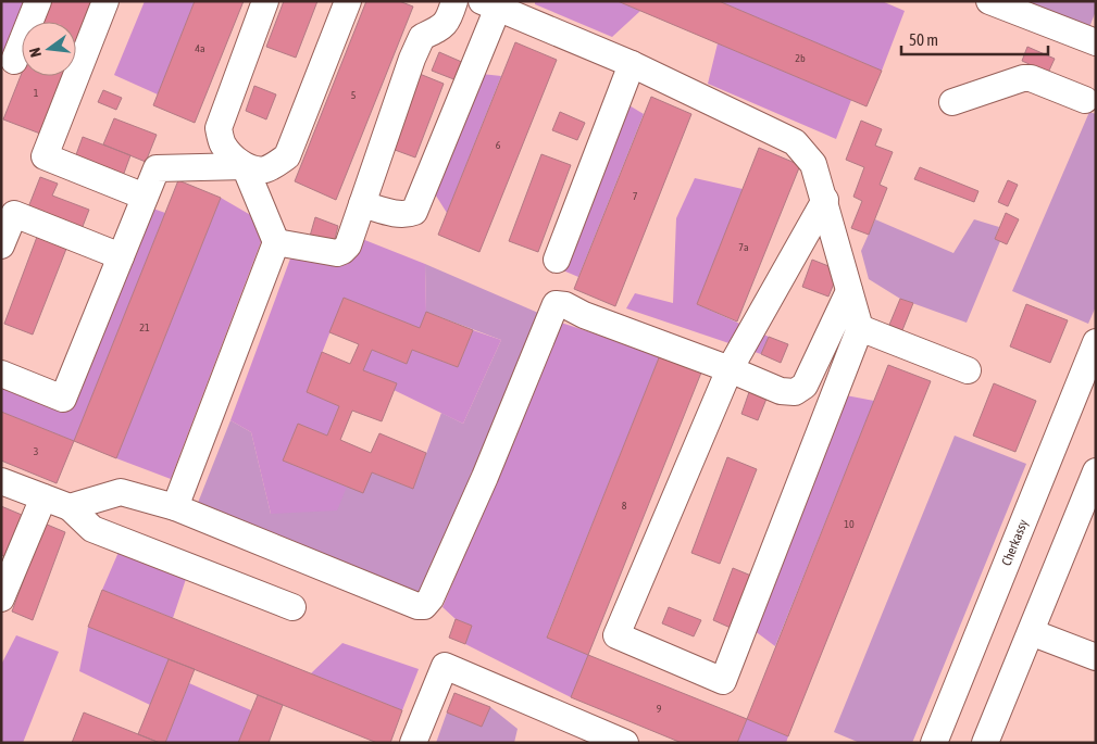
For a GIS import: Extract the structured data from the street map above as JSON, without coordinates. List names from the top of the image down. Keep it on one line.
{"streets":{"street":["Cherkassy"]},"house_numbers":["4a","2b","1","5","6","7","7a","21","3","8","10","9"],"scale_bar":"50 m","north":"left"}
